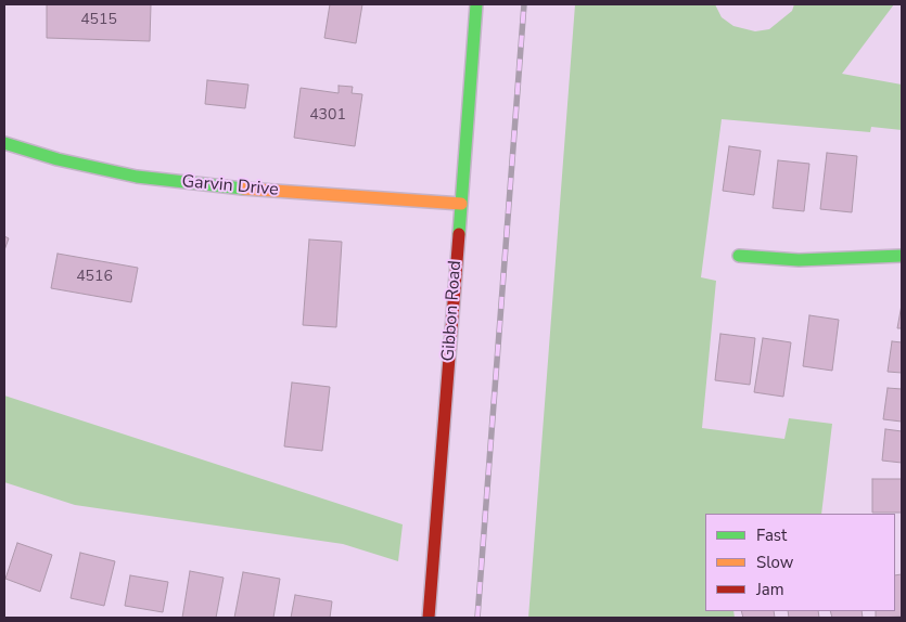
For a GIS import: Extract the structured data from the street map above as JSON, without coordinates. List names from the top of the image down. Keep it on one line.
{"streets":{"street":["Garvin Drive","Gibbon Road"]},"crossings":[["Garvin Drive","Gibbon Road"]],"house_numbers":["4515","4301","4516"],"legend":["Fast","Slow","Jam"]}
